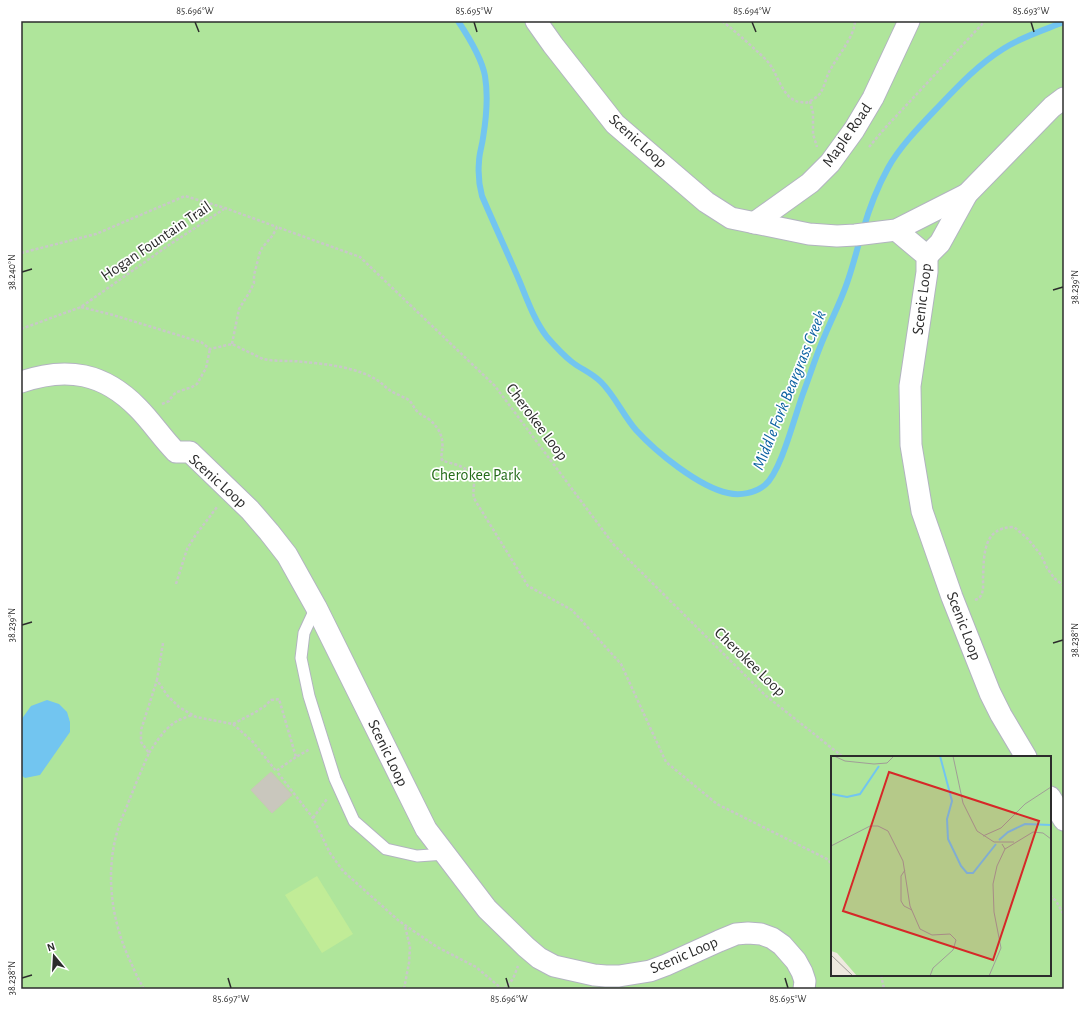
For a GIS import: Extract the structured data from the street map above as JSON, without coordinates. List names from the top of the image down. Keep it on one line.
{"streets":{"street":["Maple Road","Scenic Loop"],"path":["Hogan Fountain Trail","Cherokee Loop"]},"crossings":[["Maple Road","Scenic Loop"],["Hogan Fountain Trail","Cherokee Loop"]],"water":["Middle Fork Beargrass Creek"],"parks":["Cherokee Park"],"north":"top","coordinates":["85.696°W","85.695°W","85.694°W","85.693°W","38.240°N","38.239°N","38.238°N","85.697°W"]}
